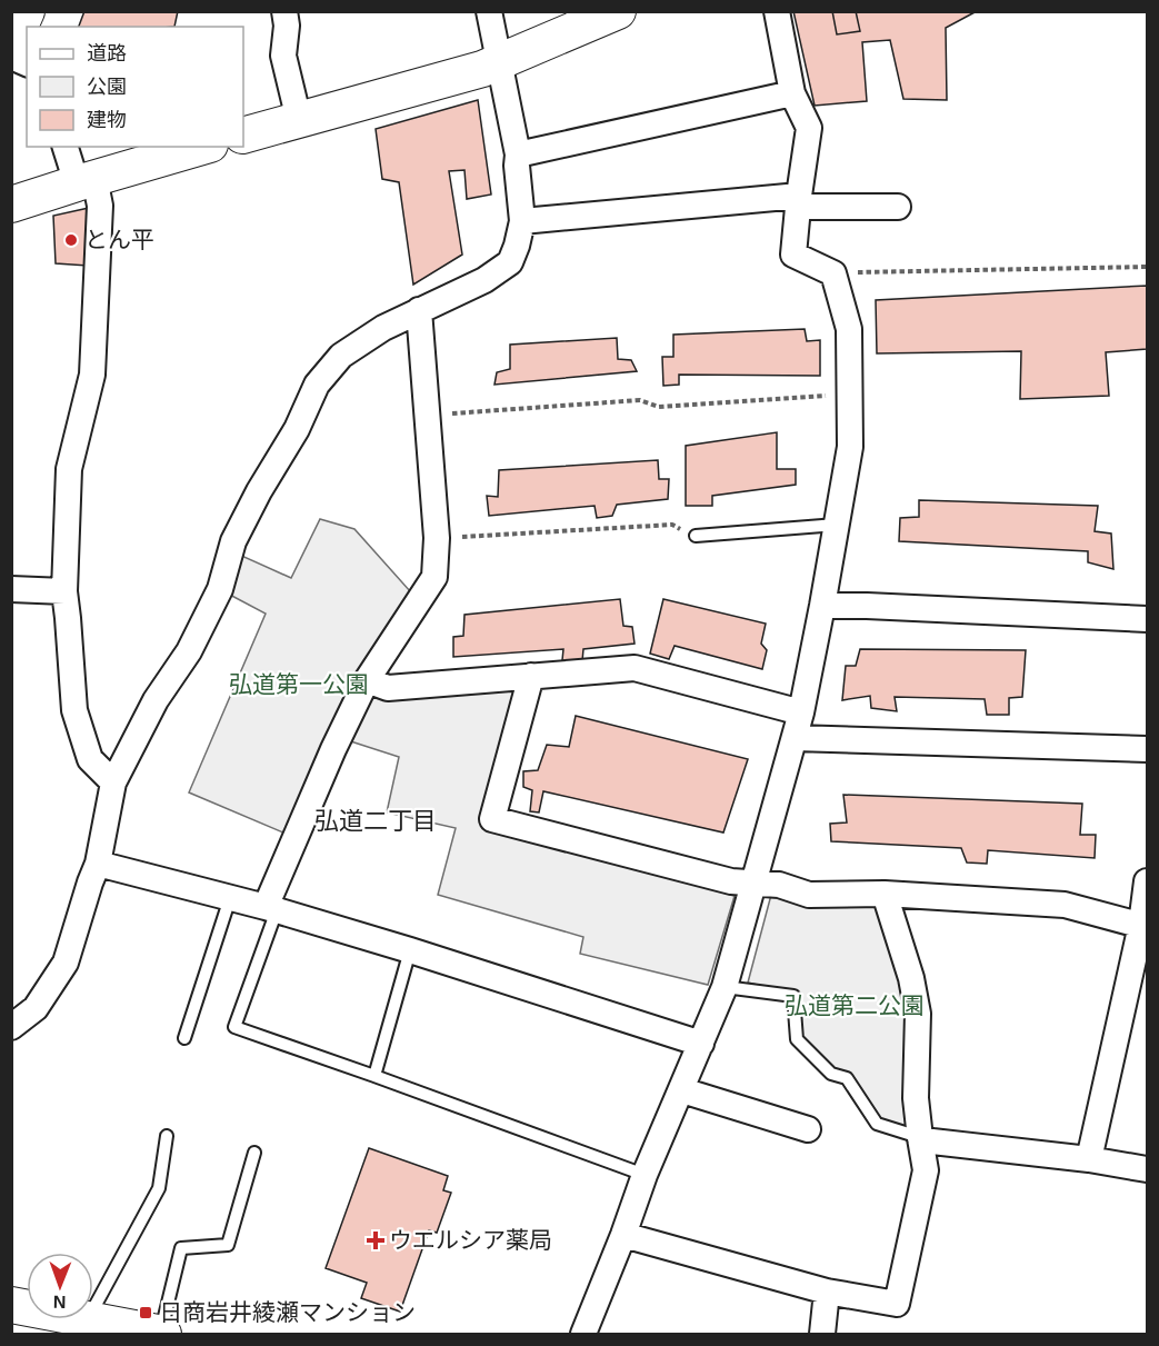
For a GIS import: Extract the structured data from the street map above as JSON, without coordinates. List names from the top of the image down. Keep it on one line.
{"districts":["弘道二丁目"],"parks":["弘道第一公園","弘道第二公園"],"places":{"other":["とん平"],"health":["ウエルシア薬局"],"transit":["日商岩井綾瀬マンション"]},"legend":["道路","公園","建物"],"north":"bottom"}
